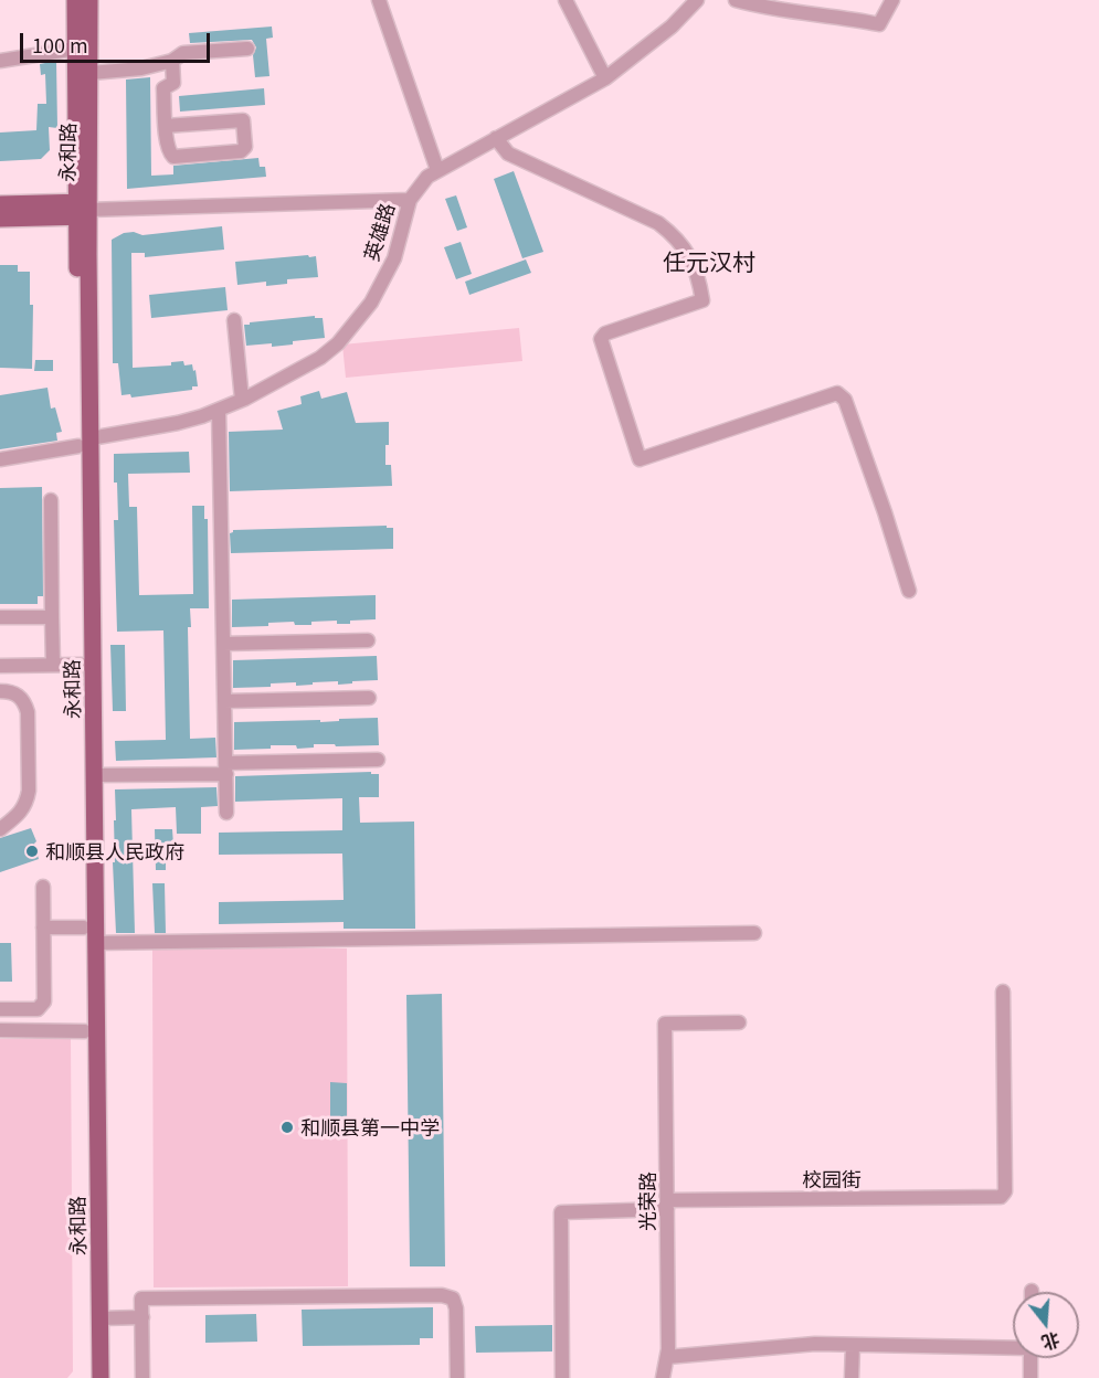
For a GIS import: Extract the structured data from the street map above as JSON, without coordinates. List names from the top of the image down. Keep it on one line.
{"streets":{"main road":["永和路"],"street":["英雄路","校园街","光荣路"]},"crossings":[["永和路","英雄路"],["校园街","光荣路"]],"districts":["任元汉村"],"places":["和顺县人民政府","和顺县第一中学"],"scale_bar":"100 m","north":"bottom"}
